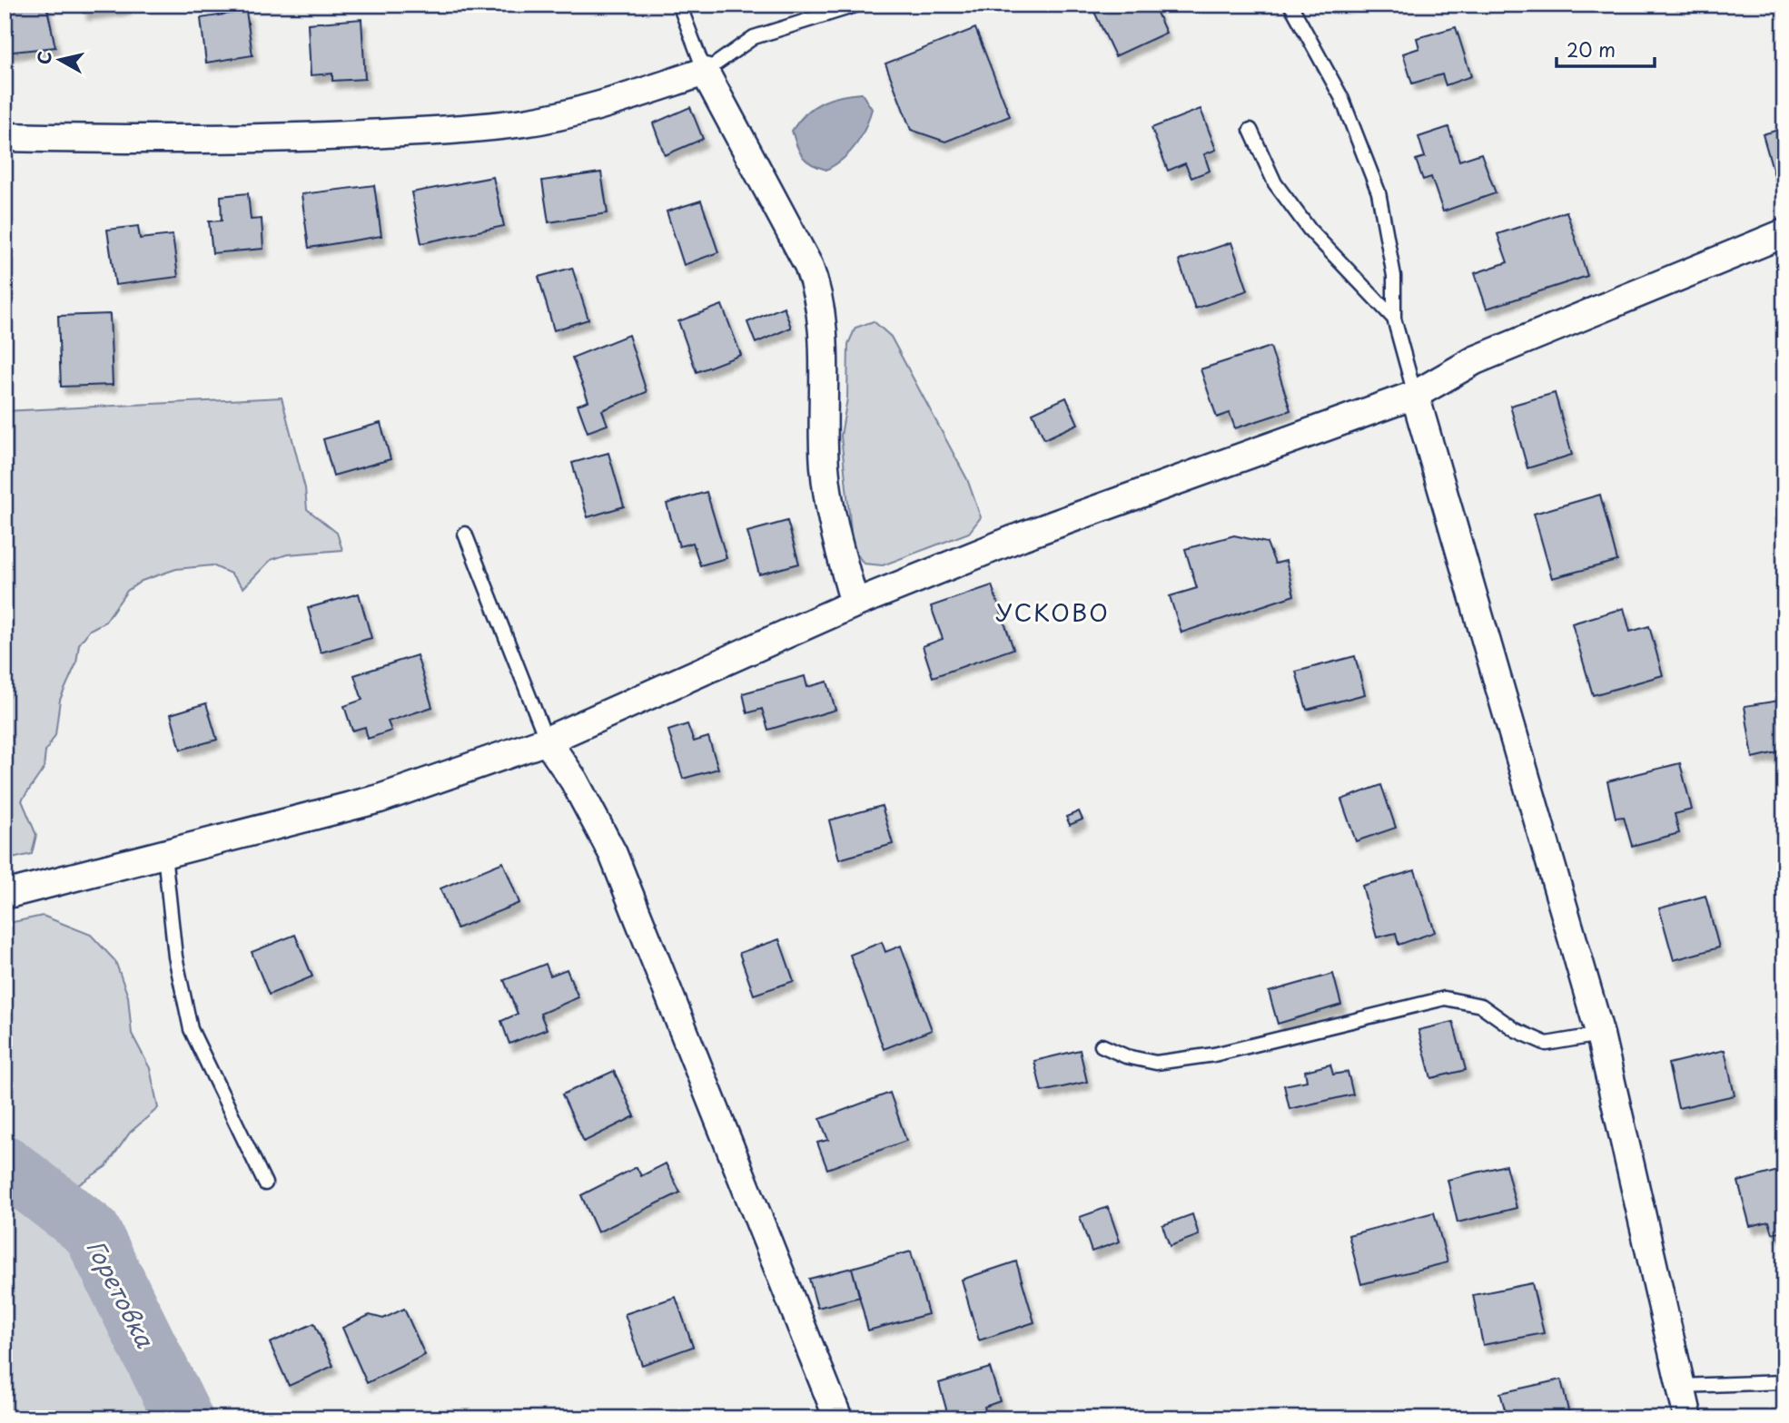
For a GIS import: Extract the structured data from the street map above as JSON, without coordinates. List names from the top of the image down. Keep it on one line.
{"districts":["УСКОВО"],"water":["Горетовка"],"scale_bar":"20 m","north":"left"}
